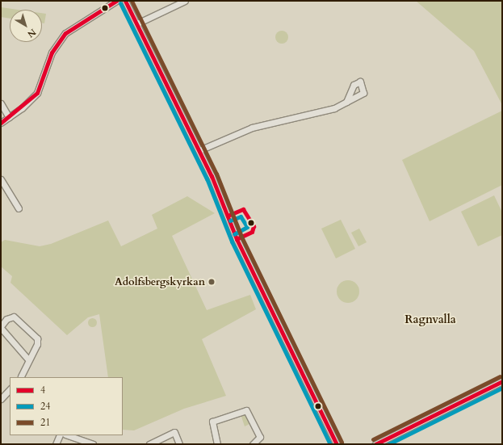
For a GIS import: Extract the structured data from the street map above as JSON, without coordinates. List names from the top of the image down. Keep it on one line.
{"districts":["Ragnvalla"],"places":["Adolfsbergskyrkan"],"lines":["transit line 4","transit line 21","transit line 24"],"legend":["4","24","21"],"north":"bottom right"}
